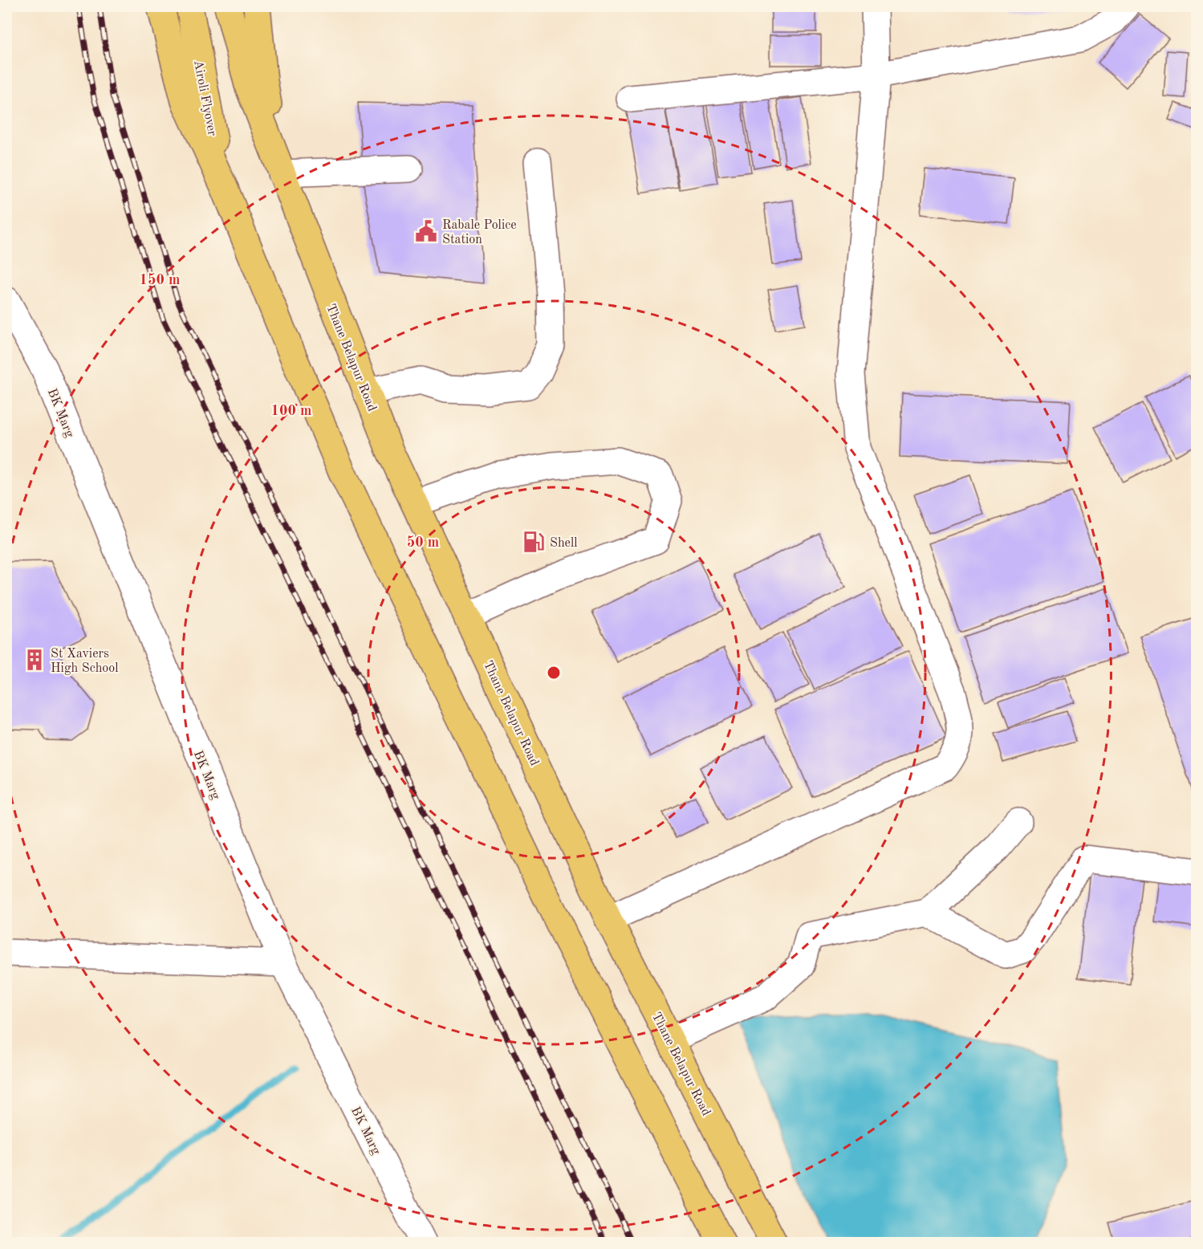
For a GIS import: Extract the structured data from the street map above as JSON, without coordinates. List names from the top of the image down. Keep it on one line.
{"streets":{"main road":["Airoli Flyover","Thane Belapur Road"],"street":["BK Marg"]},"places":{"public building":["Rabale Police Station"],"fuel station":["Shell"],"building":["St Xaviers High School"]},"rings":["150 m","100 m","50 m"]}
